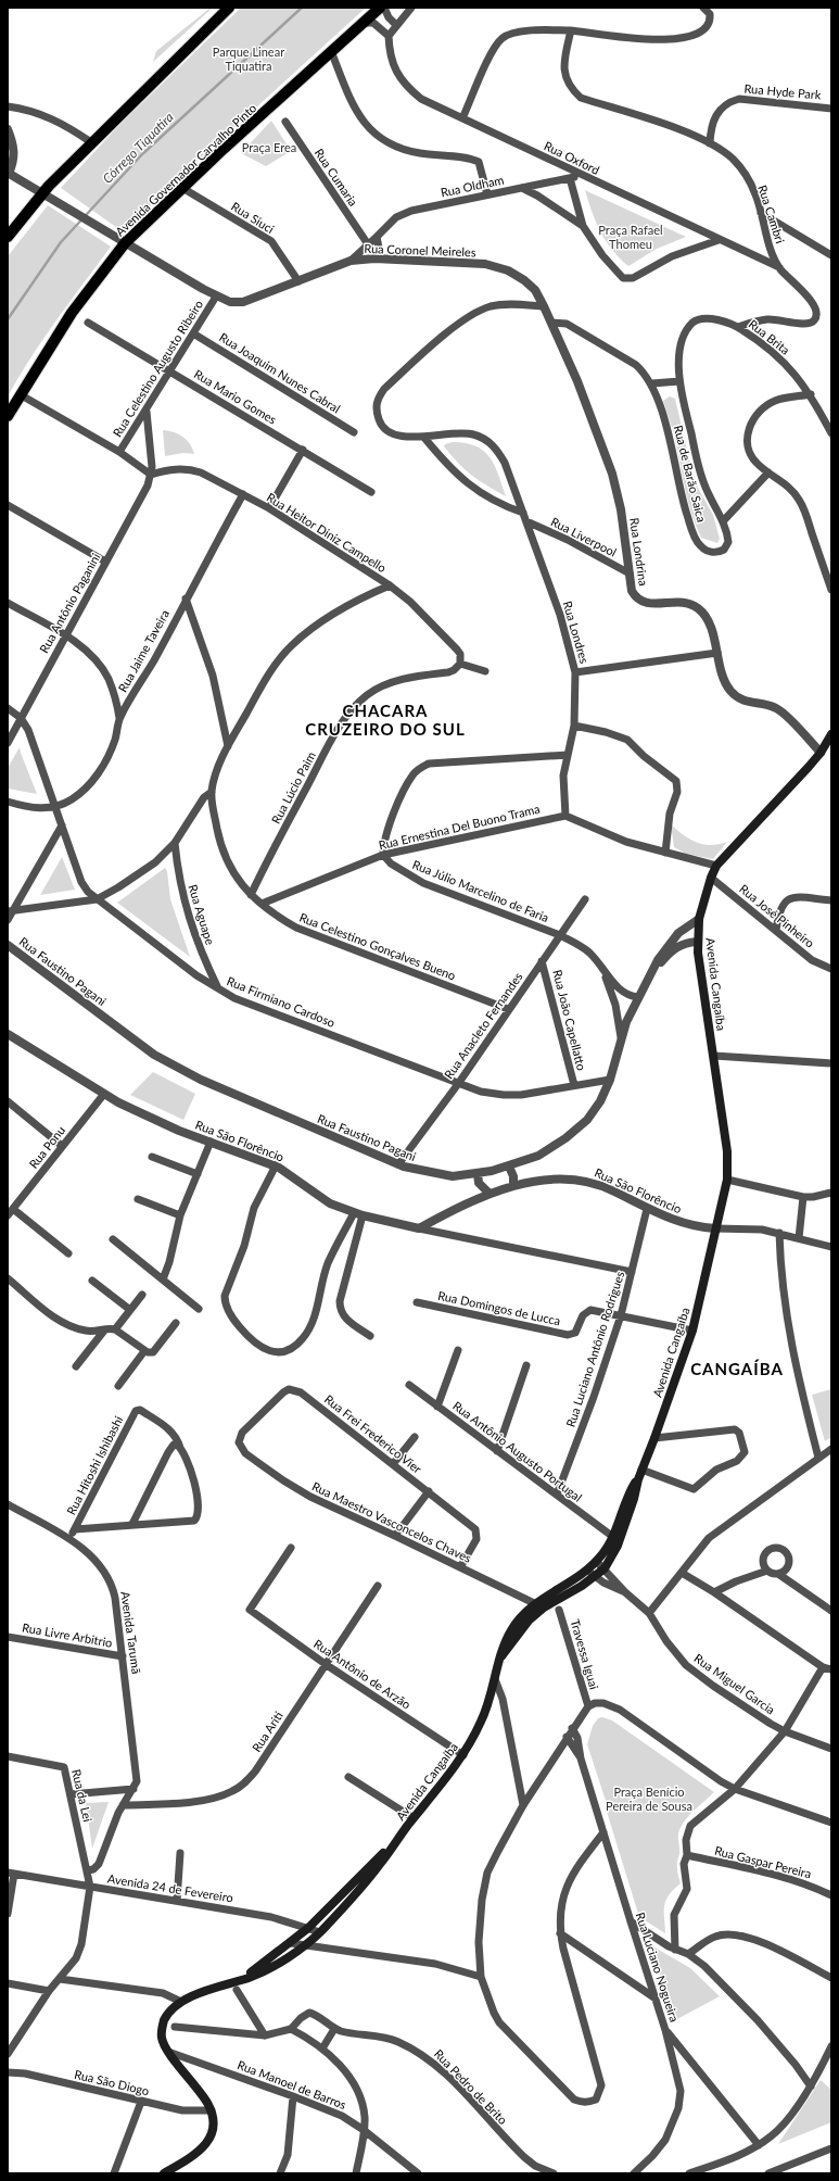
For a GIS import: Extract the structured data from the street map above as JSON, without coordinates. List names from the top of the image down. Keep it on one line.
{"streets":{"main road":["Avenida Governador Carvalho Pinto","Avenida Cangaíba"],"street":["Rua Hyde Park","Rua Oxford","Rua Cumaria","Rua Oldham","Rua Cambri","Rua Siuci","Rua Coronel Meireles","Rua Brita","Rua Celestino Augusto Ribeiro","Rua Joaquim Nunes Cabral","Rua Mario Gomes","Rua de Barão Saica","Rua Heitor Diniz Campello","Rua Liverpool","Rua Londrina","Rua Antônio Paganini","Rua Londres","Rua Jaime Taveira","Rua Lúcio Paim","Rua Ernestina Del Buono Trama","Rua Júlio Marcelino de Faria","Rua Aguape","Rua José Pinheiro","Rua Celestino Gonçalves Bueno","Rua Faustino Pagani","Rua Firmiano Cardoso","Rua João Capellatto","Rua Anacleto Fernandes","Rua São Florêncio","Rua Ponu","Rua Domingos de Lucca","Rua Luciano Antônio Rodrigues","Rua Frei Frederico Vier","Rua Antônio Augusto Portugal","Rua Hitoshi Ishibashi","Rua Maestro Vasconcelos Chaves","Avenida Tarumã","Rua Livre Arbitrio","Travessa Iguai","Rua Antônio de Arzão","Rua Miguel Garcia","Rua Ariti","Rua da Lei","Rua Gaspar Pereira","Avenida 24 de Fevereiro","Rua Luciano Nogueira","Rua São Diogo","Rua Manoel de Barros","Rua Pedro de Brito"]},"crossings":[["Rua Hyde Park","Rua Cambri"],["Rua Oxford","Rua Oldham"],["Rua Oxford","Rua Cambri"],["Avenida Governador Carvalho Pinto","Rua Siuci"],["Avenida Governador Carvalho Pinto","Rua Coronel Meireles"],["Rua Cumaria","Rua Oldham"],["Rua Oldham","Rua Coronel Meireles"],["Rua Cambri","Rua Brita"],["Rua Siuci","Rua Coronel Meireles"],["Rua Coronel Meireles","Rua Celestino Augusto Ribeiro"],["Rua Coronel Meireles","Rua Londrina"],["Rua Coronel Meireles","Rua Londres"],["Rua Brita","Rua de Barão Saica"],["Rua Celestino Augusto Ribeiro","Rua Joaquim Nunes Cabral"],["Rua Celestino Augusto Ribeiro","Rua Mario Gomes"],["Rua Heitor Diniz Campello","Rua Antônio Paganini"],["Rua Heitor Diniz Campello","Rua Jaime Taveira"],["Rua Heitor Diniz Campello","Rua Lúcio Paim"],["Rua Heitor Diniz Campello","Rua Celestino Gonçalves Bueno"],["Rua Liverpool","Rua Londrina"],["Rua Liverpool","Rua Londres"],["Rua Londrina","Rua Londres"],["Rua Londrina","Avenida Cangaíba"],["Rua Antônio Paganini","Rua Firmiano Cardoso"],["Rua Londres","Rua Ernestina Del Buono Trama"],["Rua Jaime Taveira","Rua Firmiano Cardoso"],["Rua Lúcio Paim","Rua Celestino Gonçalves Bueno"],["Rua Ernestina Del Buono Trama","Rua Júlio Marcelino de Faria"],["Rua Ernestina Del Buono Trama","Rua Celestino Gonçalves Bueno"],["Rua Júlio Marcelino de Faria","Rua Faustino Pagani"],["Rua Júlio Marcelino de Faria","Rua Anacleto Fernandes"],["Rua Aguape","Rua Firmiano Cardoso"],["Rua José Pinheiro","Avenida Cangaíba"],["Rua Celestino Gonçalves Bueno","Rua Anacleto Fernandes"],["Rua Faustino Pagani","Avenida Cangaíba"],["Rua Faustino Pagani","Rua Firmiano Cardoso"],["Rua Faustino Pagani","Rua Anacleto Fernandes"],["Avenida Cangaíba","Rua São Florêncio"],["Avenida Cangaíba","Rua Domingos de Lucca"],["Avenida Cangaíba","Rua Antônio Augusto Portugal"],["Avenida Cangaíba","Rua Maestro Vasconcelos Chaves"],["Avenida Cangaíba","Rua Antônio de Arzão"],["Avenida Cangaíba","Rua Miguel Garcia"],["Avenida Cangaíba","Avenida 24 de Fevereiro"],["Avenida Cangaíba","Rua São Diogo"],["Avenida Cangaíba","Rua Manoel de Barros"],["Rua Firmiano Cardoso","Rua João Capellatto"],["Rua Firmiano Cardoso","Rua Anacleto Fernandes"],["Rua João Capellatto","Rua Anacleto Fernandes"],["Rua São Florêncio","Rua Ponu"],["Rua São Florêncio","Rua Luciano Antônio Rodrigues"],["Rua Domingos de Lucca","Rua Luciano Antônio Rodrigues"],["Rua Luciano Antônio Rodrigues","Rua Antônio Augusto Portugal"],["Rua Frei Frederico Vier","Rua Maestro Vasconcelos Chaves"],["Rua Hitoshi Ishibashi","Avenida Tarumã"],["Avenida Tarumã","Rua Livre Arbitrio"],["Rua Antônio de Arzão","Rua Ariti"],["Rua da Lei","Avenida 24 de Fevereiro"]],"districts":["CHACARA CRUZEIRO DO SUL","CANGAÍBA"],"water":["Córrego Tiquatira"],"parks":["Parque Linear Tiquatira","Praça Erea","Praça Rafael Thomeu","Praça Benício Pereira de Sousa"]}
